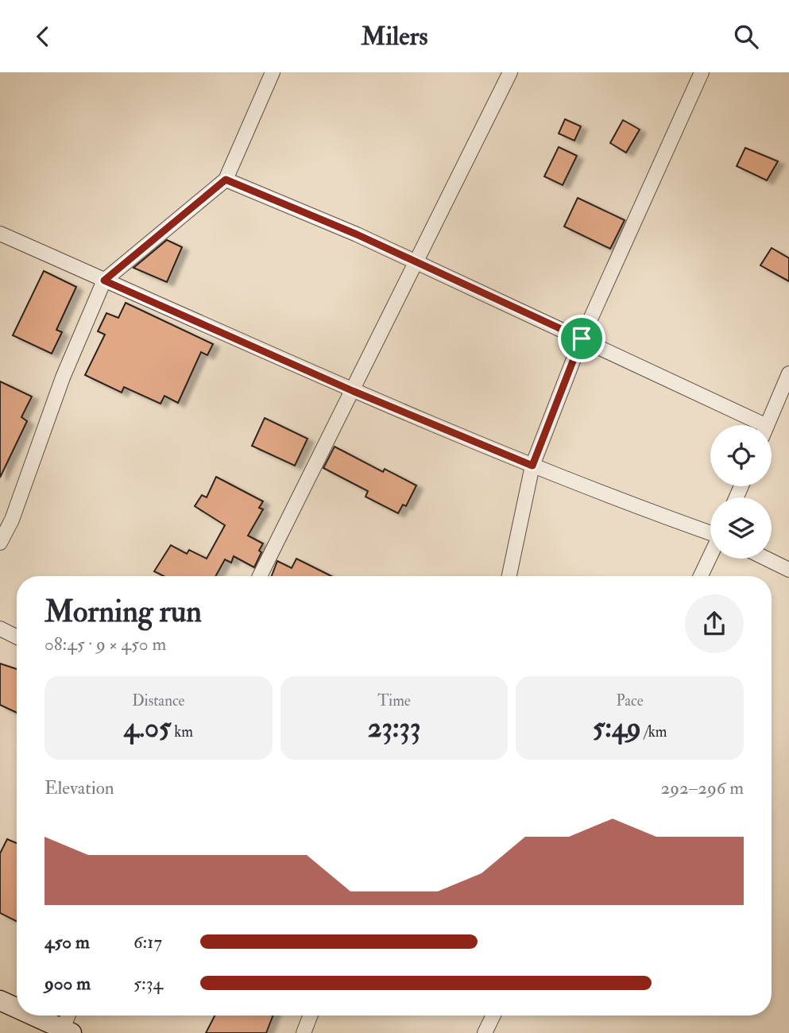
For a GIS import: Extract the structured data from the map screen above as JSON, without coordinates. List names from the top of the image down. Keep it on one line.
{"page":{"header":"Milers","heading":["Morning run","08:45 · 9 × 450 m"],"stats":[["Distance","4.05 km"],["Time","23:33"],["Pace","5:49 /km"]],"chart":["Elevation","292–296 m"],"list":[{"name":"450 m","note":"6:17"},{"name":"900 m","note":"5:34"}]}}
